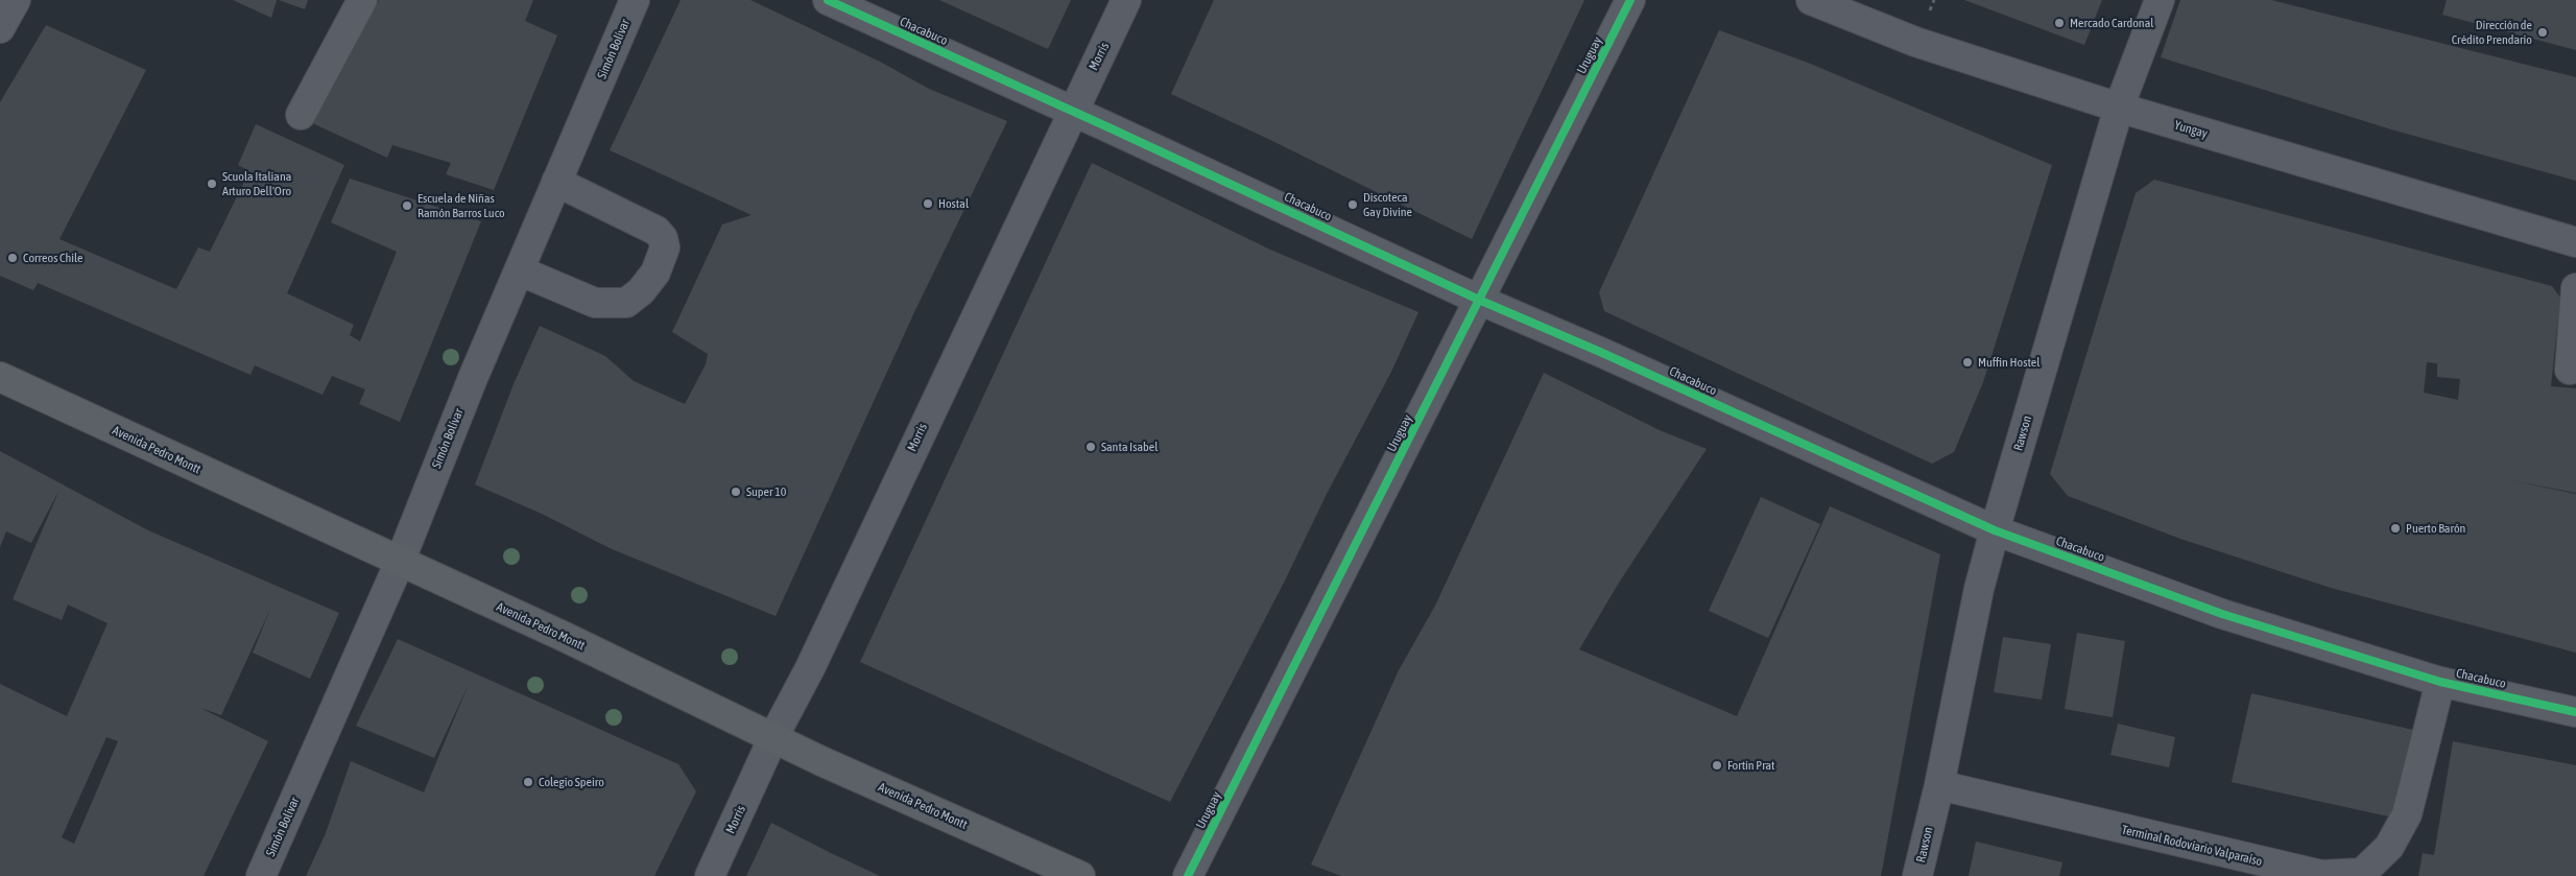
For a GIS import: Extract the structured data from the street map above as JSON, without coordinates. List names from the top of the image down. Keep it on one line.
{"streets":{"main road":["Avenida Pedro Montt"],"street":["Chacabuco","Simón Bolívar","Uruguay","Morris","Yungay","Rawson","Terminal Rodoviario Valparaíso"]},"crossings":[["Chacabuco","Uruguay"],["Chacabuco","Morris"],["Chacabuco","Rawson"],["Chacabuco","Terminal Rodoviario Valparaíso"],["Simón Bolívar","Avenida Pedro Montt"],["Morris","Avenida Pedro Montt"],["Yungay","Rawson"],["Rawson","Terminal Rodoviario Valparaíso"]],"places":["Mercado Cardonal","Dirección de Crédito Prendario","Scuola Italiana Arturo Dell'Oro","Hostal","Discoteca Gay Divine","Escuela de Niñas Ramón Barros Luco","Correos Chile","Muffin Hostel","Santa Isabel","Super 10","Puerto Barón","Fortín Prat","Colegio Speiro"]}
